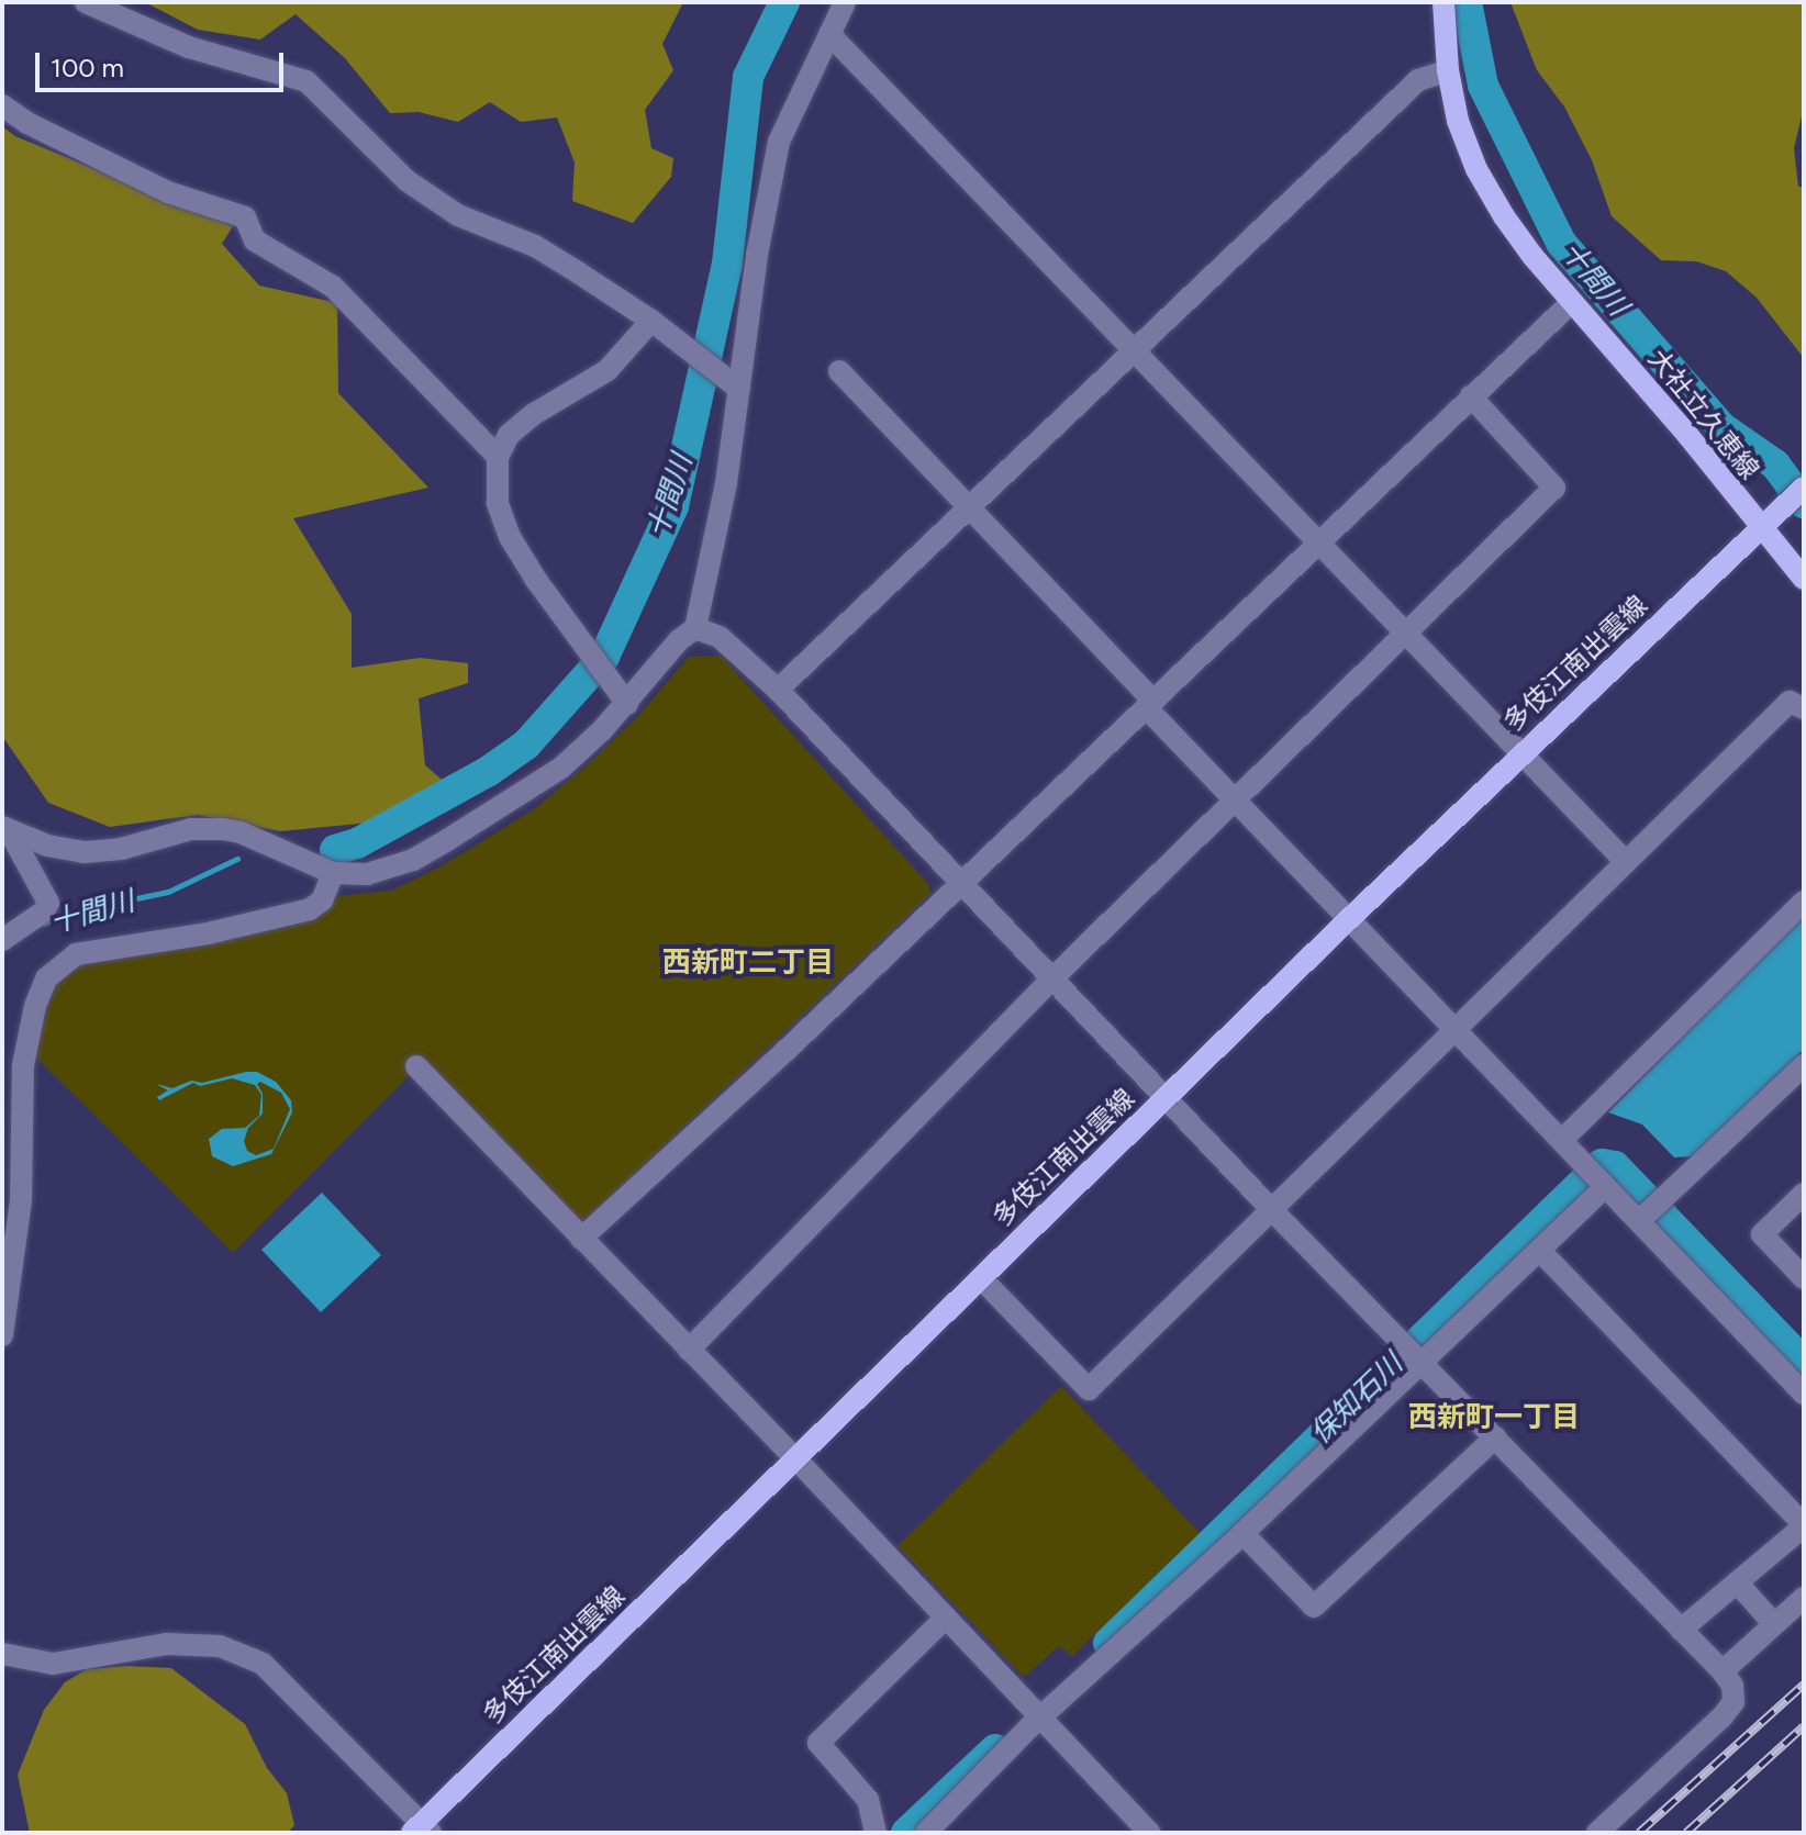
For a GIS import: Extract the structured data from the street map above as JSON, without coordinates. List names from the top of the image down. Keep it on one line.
{"streets":{"main road":["大社立久恵線","多伎江南出雲線"]},"crossings":[["大社立久恵線","多伎江南出雲線"]],"districts":["西新町二丁目","西新町一丁目"],"water":["十間川","保知石川"],"scale_bar":"100 m"}
